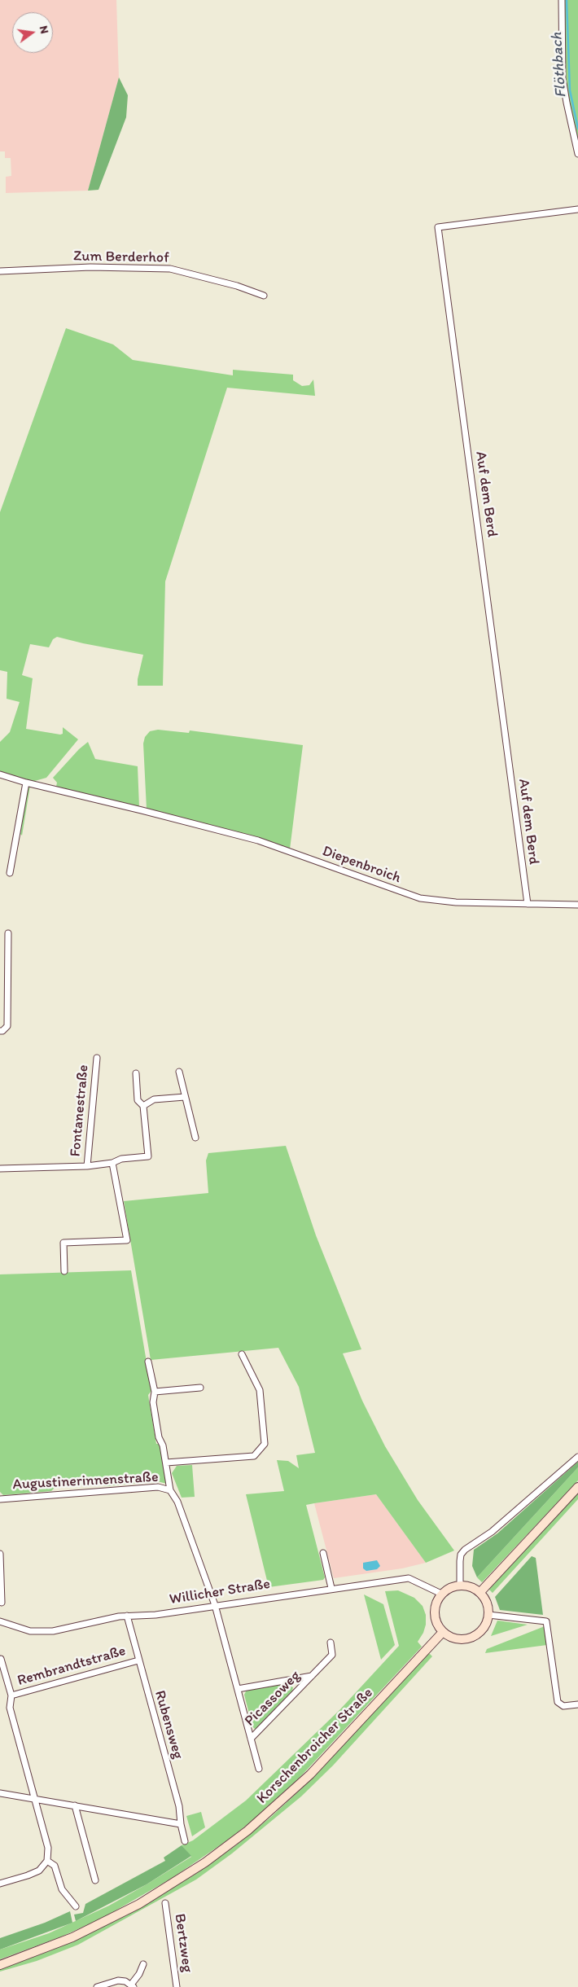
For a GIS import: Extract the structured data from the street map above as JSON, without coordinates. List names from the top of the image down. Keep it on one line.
{"streets":{"main road":["Korschenbroicher Straße"],"street":["Zum Berderhof","Auf dem Berd","Diepenbroich","Fontanestraße","Augustinerinnenstraße","Willicher Straße","Rembrandtstraße","Picassoweg","Rubensweg","Bertzweg"]},"crossings":[["Auf dem Berd","Diepenbroich"],["Augustinerinnenstraße","Willicher Straße"],["Augustinerinnenstraße","Picassoweg"],["Willicher Straße","Picassoweg"],["Willicher Straße","Rubensweg"],["Willicher Straße","Korschenbroicher Straße"],["Rembrandtstraße","Rubensweg"]],"water":["Flöthbach"],"north":"right"}
